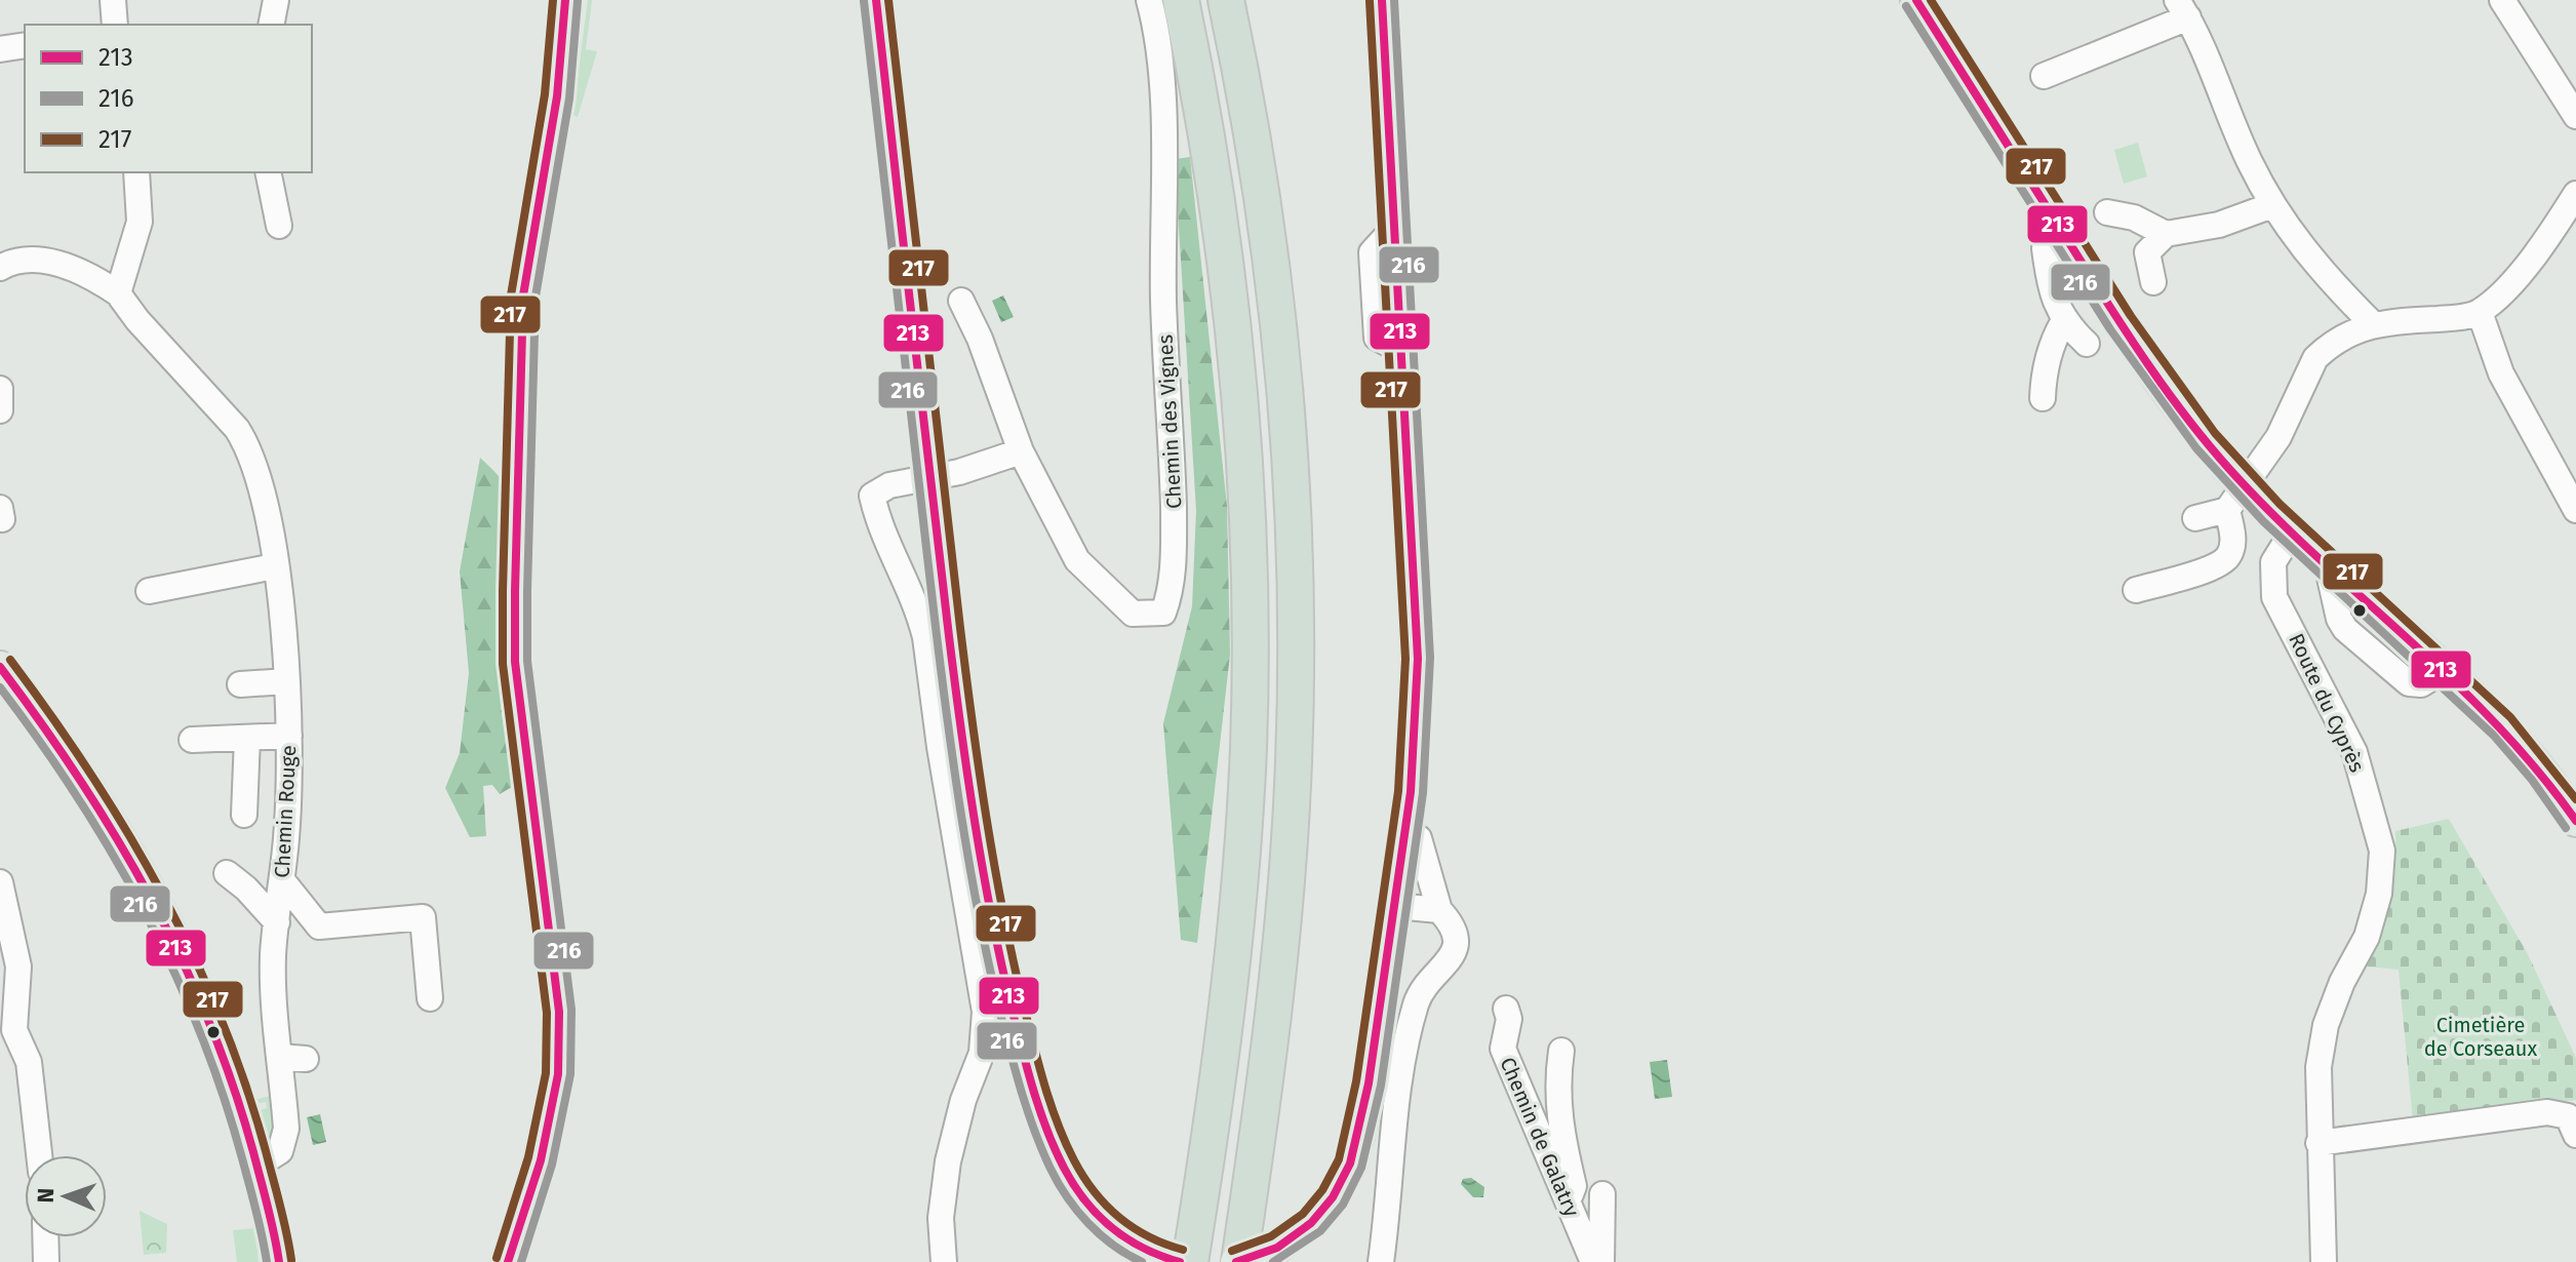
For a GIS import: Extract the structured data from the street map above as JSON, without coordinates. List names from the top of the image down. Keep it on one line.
{"streets":{"street":["Chemin des Vignes","Route du Cyprès","Chemin Rouge","Chemin de Galatry"]},"parks":["Cimetière de Corseaux"],"lines":["transit line 213","transit line 216","transit line 217"],"legend":["213","216","217"],"north":"left"}
